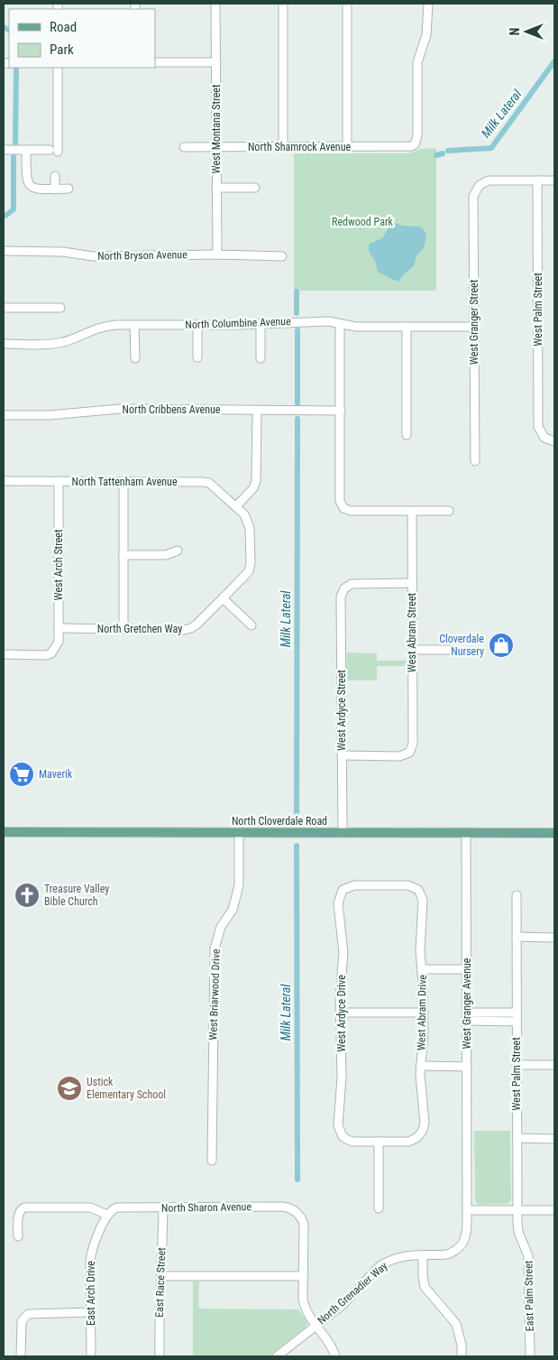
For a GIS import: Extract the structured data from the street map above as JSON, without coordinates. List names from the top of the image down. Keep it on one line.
{"streets":{"main road":["North Cloverdale Road"],"street":["West Montana Street","North Shamrock Avenue","North Bryson Avenue","West Palm Street","West Granger Street","North Columbine Avenue","North Cribbens Avenue","North Tattenham Avenue","West Arch Street","North Gretchen Way","West Abram Street","West Ardyce Street","West Briarwood Drive","West Granger Avenue","West Abram Drive","West Ardyce Drive","North Sharon Avenue","East Race Street","East Arch Drive","North Grenadier Way","East Palm Street"]},"crossings":[["West Montana Street","North Shamrock Avenue"],["West Montana Street","North Bryson Avenue"],["West Palm Street","West Granger Street"],["West Palm Street","East Palm Street"],["West Granger Street","North Columbine Avenue"],["North Tattenham Avenue","West Arch Street"],["North Tattenham Avenue","North Gretchen Way"],["West Arch Street","North Gretchen Way"],["West Abram Street","West Ardyce Street"],["West Ardyce Street","North Cloverdale Road"],["North Cloverdale Road","West Briarwood Drive"],["North Cloverdale Road","West Granger Avenue"],["West Granger Avenue","North Grenadier Way"],["West Abram Drive","West Ardyce Drive"],["North Sharon Avenue","East Race Street"],["North Sharon Avenue","East Arch Drive"]],"water":["Milk Lateral"],"parks":["Redwood Park"],"places":{"shop":["Cloverdale Nursery"],"supermarket":["Maverik"],"church":["Treasure Valley Bible Church"],"school or university":["Ustick Elementary School"]},"legend":["Road","Park"],"north":"left"}
